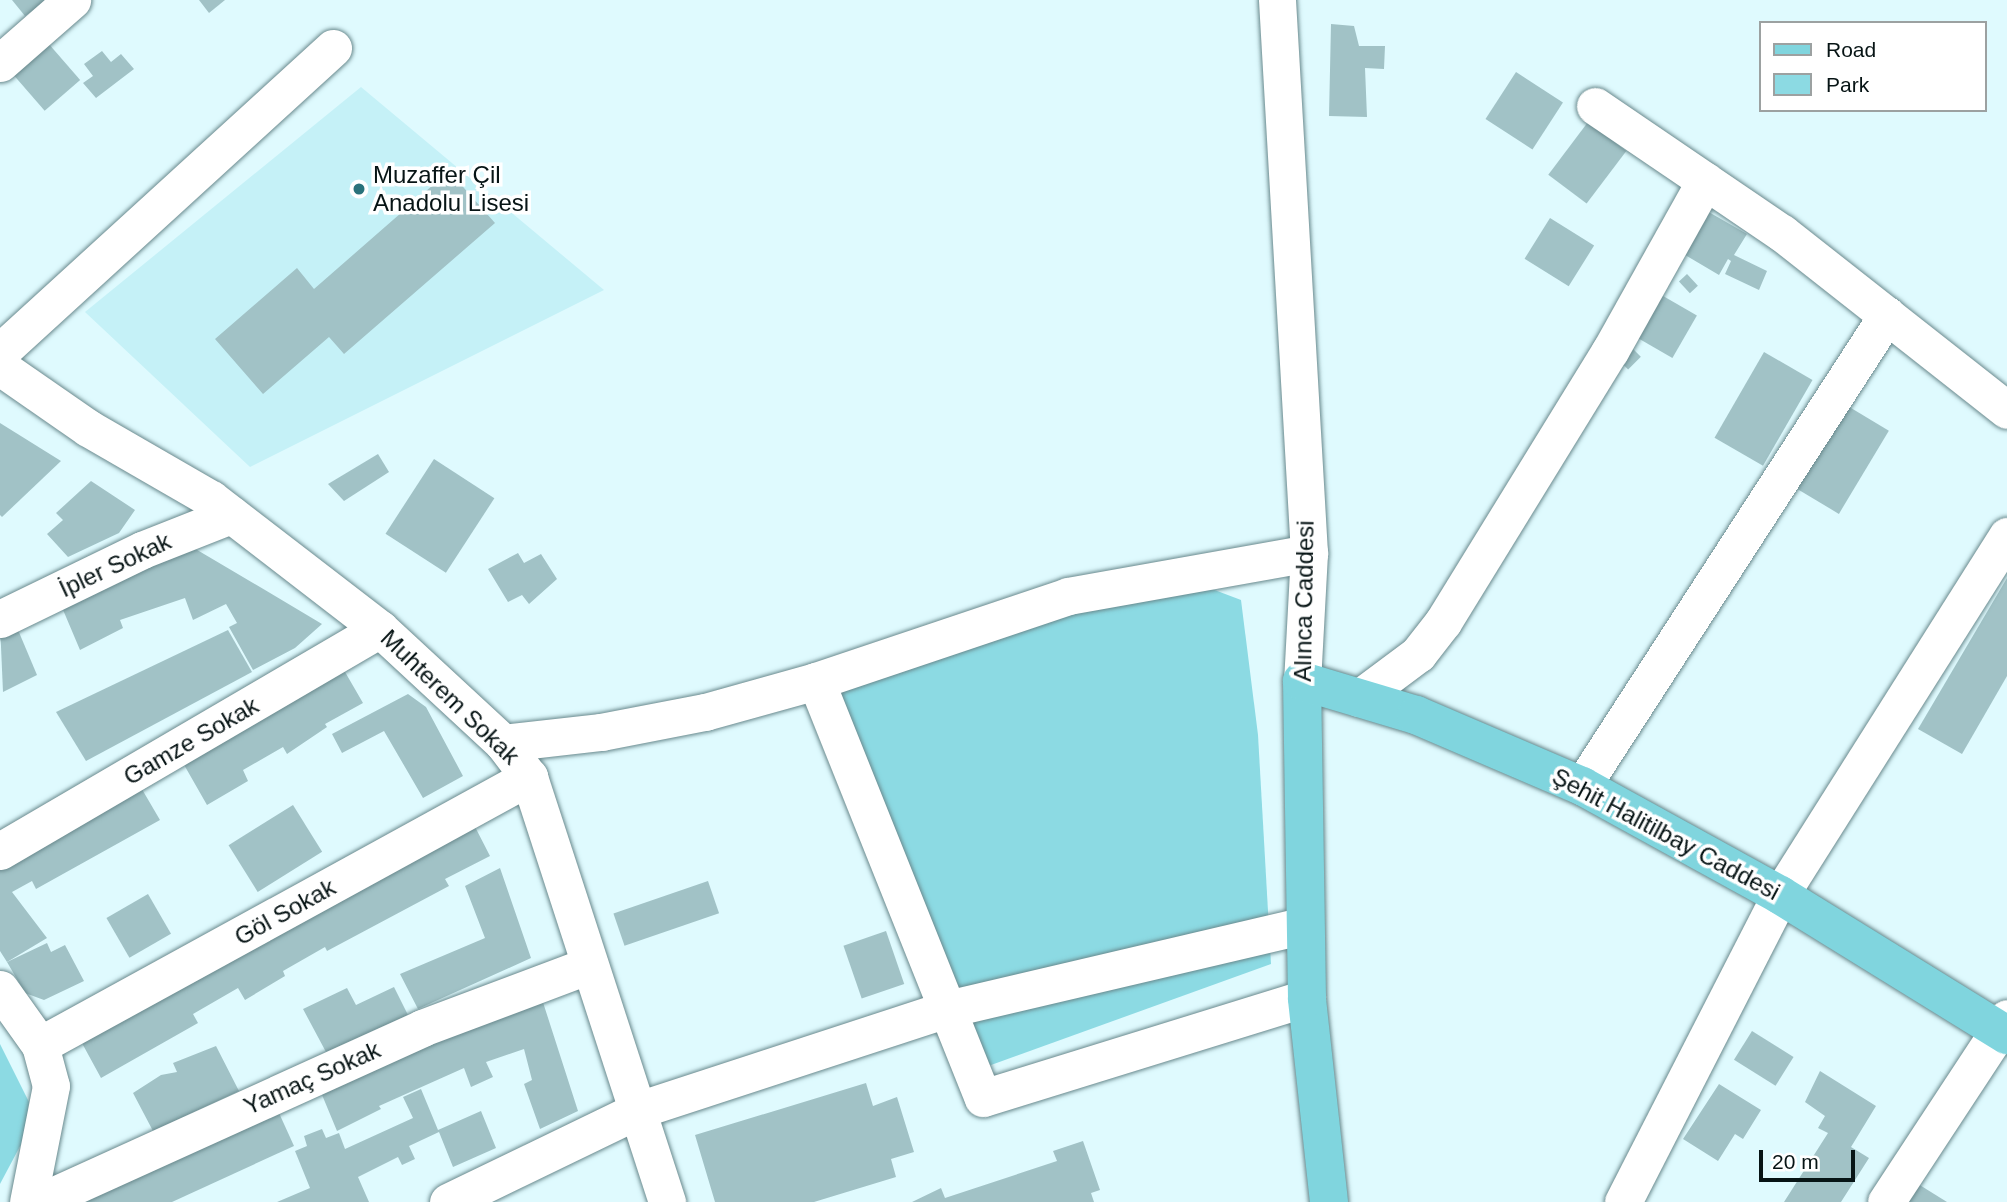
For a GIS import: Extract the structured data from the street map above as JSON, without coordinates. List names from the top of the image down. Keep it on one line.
{"streets":{"main road":["Alınca Caddesi","Şehit Halitilbay Caddesi"],"street":["İpler Sokak","Muhterem Sokak","Gamze Sokak","Göl Sokak","Yamaç Sokak"]},"crossings":[["İpler Sokak","Muhterem Sokak"],["Alınca Caddesi","Şehit Halitilbay Caddesi"],["Muhterem Sokak","Gamze Sokak"],["Muhterem Sokak","Göl Sokak"],["Muhterem Sokak","Yamaç Sokak"]],"places":["Muzaffer Çil Anadolu Lisesi"],"legend":["Road","Park"],"scale_bar":"20 m"}
